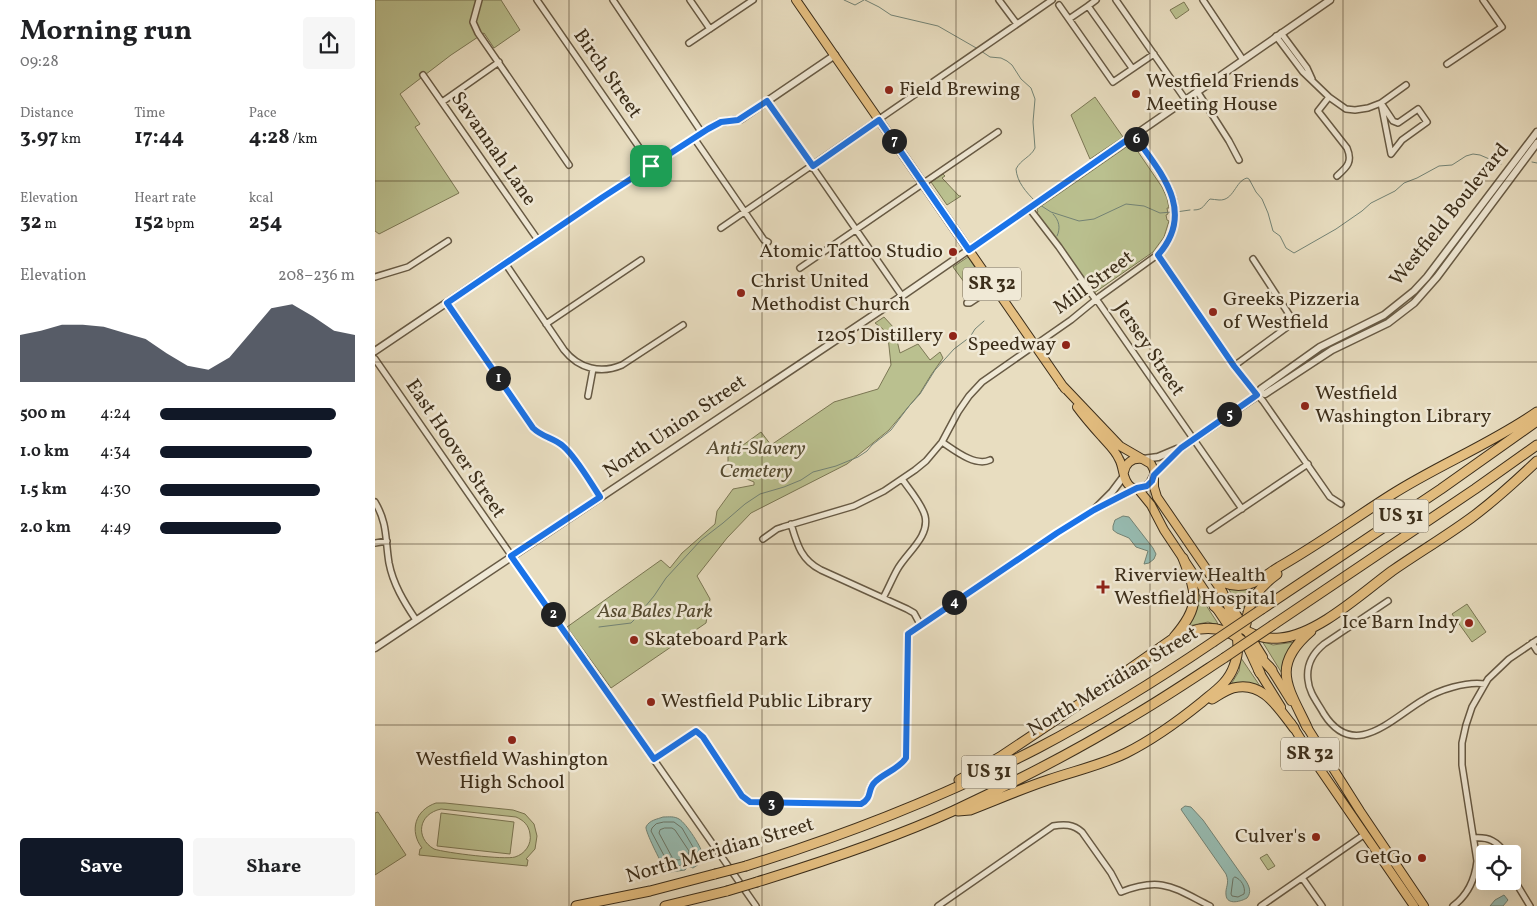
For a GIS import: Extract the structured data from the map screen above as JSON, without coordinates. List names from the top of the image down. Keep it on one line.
{"streets":{"highway":["US 31","North Meridian Street"],"main road":["SR 32"],"street":["Birch Street","Savannah Lane","Westfield Boulevard","Mill Street","Jersey Street","North Union Street","East Hoover Street"]},"crossings":[["Westfield Boulevard","SR 32"],["Westfield Boulevard","Jersey Street"],["Mill Street","SR 32"],["Mill Street","Jersey Street"],["Mill Street","North Union Street"],["SR 32","North Union Street"],["Jersey Street","North Union Street"],["North Union Street","East Hoover Street"]],"parks":["Anti-Slavery Cemetery","Asa Bales Park"],"places":{"other":["Field Brewing","Westfield Friends Meeting House","Atomic Tattoo Studio","Christ United Methodist Church","Greeks Pizzeria of Westfield","1205 Distillery","Speedway","Westfield Washington Library","Ice Barn Indy","Skateboard Park","Westfield Public Library","Westfield Washington High School","Culver's","GetGo"],"health":["Riverview Health Westfield Hospital"]},"page":{"heading":["Morning run","09:28"],"stats":[["Distance","3.97 km"],["Time","17:44"],["Pace","4:28 /km"],["Elevation","32 m"],["Heart rate","152 bpm"],["kcal","254"]],"pins":["6","7","1","5","4","2","3"],"chart":["Elevation","208–236 m"],"list":[{"name":"500 m","note":"4:24"},{"name":"1.0 km","note":"4:34"},{"name":"1.5 km","note":"4:30"},{"name":"2.0 km","note":"4:49"}],"buttons":["Save","Share"]}}
